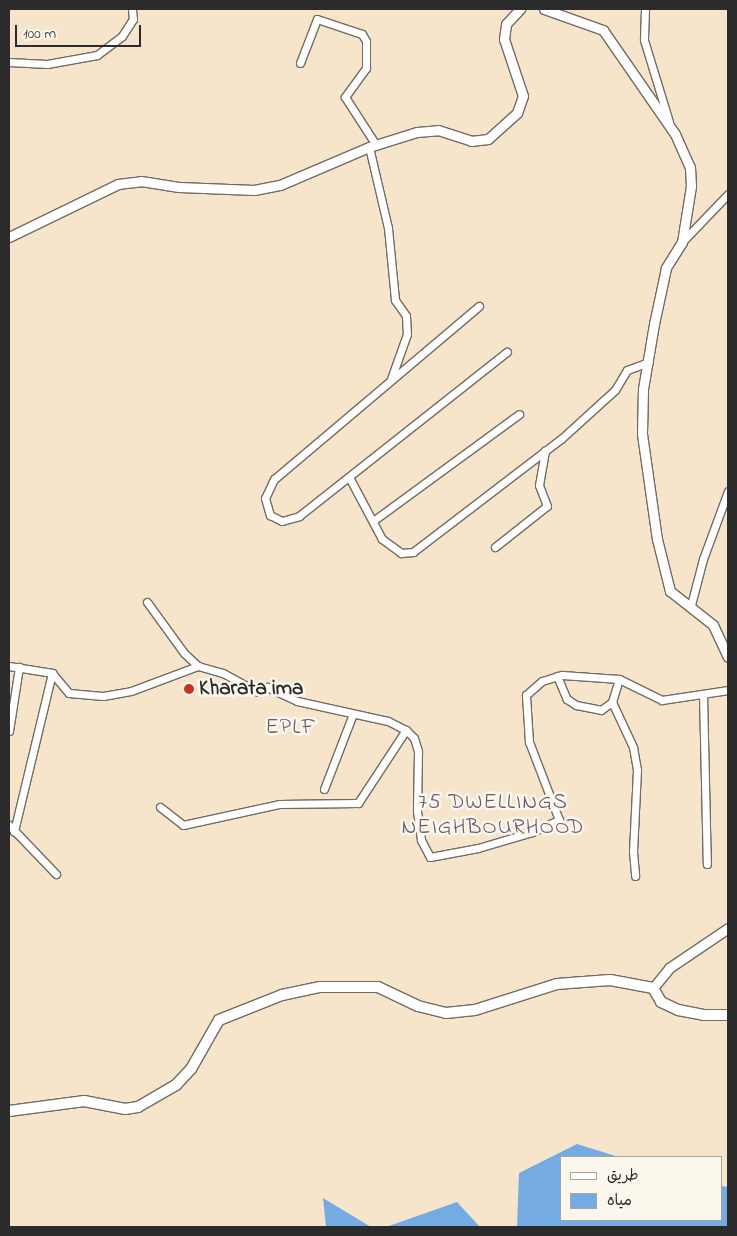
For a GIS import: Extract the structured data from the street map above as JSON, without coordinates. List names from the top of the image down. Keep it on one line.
{"districts":["EPLF","75 DWELLINGS NEIGHBOURHOOD"],"places":["Kharata ima"],"legend":["طريق","مياه"],"scale_bar":"100 m"}
